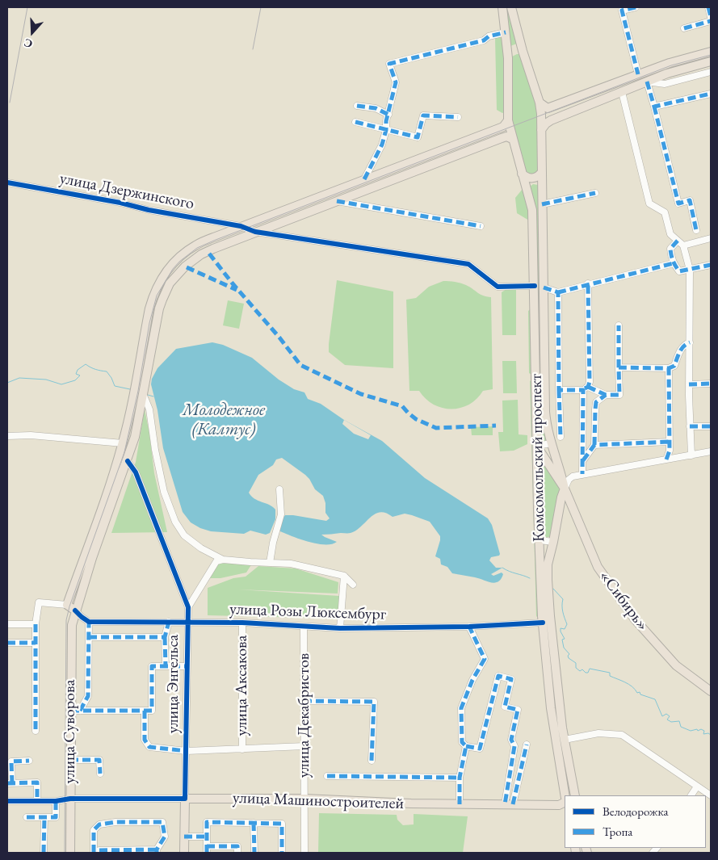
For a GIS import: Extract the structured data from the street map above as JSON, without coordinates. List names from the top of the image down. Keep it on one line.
{"streets":{"main road":["Комсомольский проспект","«Сибирь»","улица Энгельса","улица Суворова","улица Машиностроителей"],"street":["улица Дзержинского","улица Розы Люксембург","улица Аксакова","улица Декабристов"]},"crossings":[["улица Дзержинского","Комсомольский проспект"],["улица Дзержинского","улица Суворова"],["Комсомольский проспект","«Сибирь»"],["Комсомольский проспект","улица Розы Люксембург"],["Комсомольский проспект","улица Суворова"],["улица Розы Люксембург","улица Энгельса"],["улица Розы Люксембург","улица Аксакова"],["улица Розы Люксембург","улица Декабристов"],["улица Энгельса","улица Суворова"],["улица Энгельса","улица Машиностроителей"],["улица Декабристов","улица Машиностроителей"],["улица Суворова","улица Машиностроителей"]],"water":["Молодежное (Калтус)"],"legend":["Велодорожка","Тропа"],"north":"bottom"}
